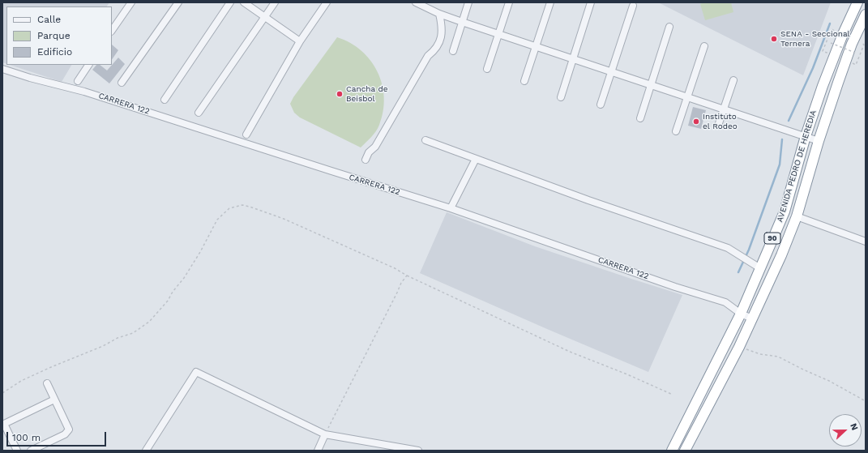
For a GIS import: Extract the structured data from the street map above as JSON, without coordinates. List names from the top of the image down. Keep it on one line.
{"streets":{"highway":["AVENIDA PEDRO DE HEREDIA","90"],"street":["CARRERA 122"]},"crossings":[["CARRERA 122","AVENIDA PEDRO DE HEREDIA"]],"places":["SENA - Seccional Ternera","Cancha de Beisbol","Instituto el Rodeo"],"legend":["Calle","Parque","Edificio"],"scale_bar":"100 m","north":"right"}
